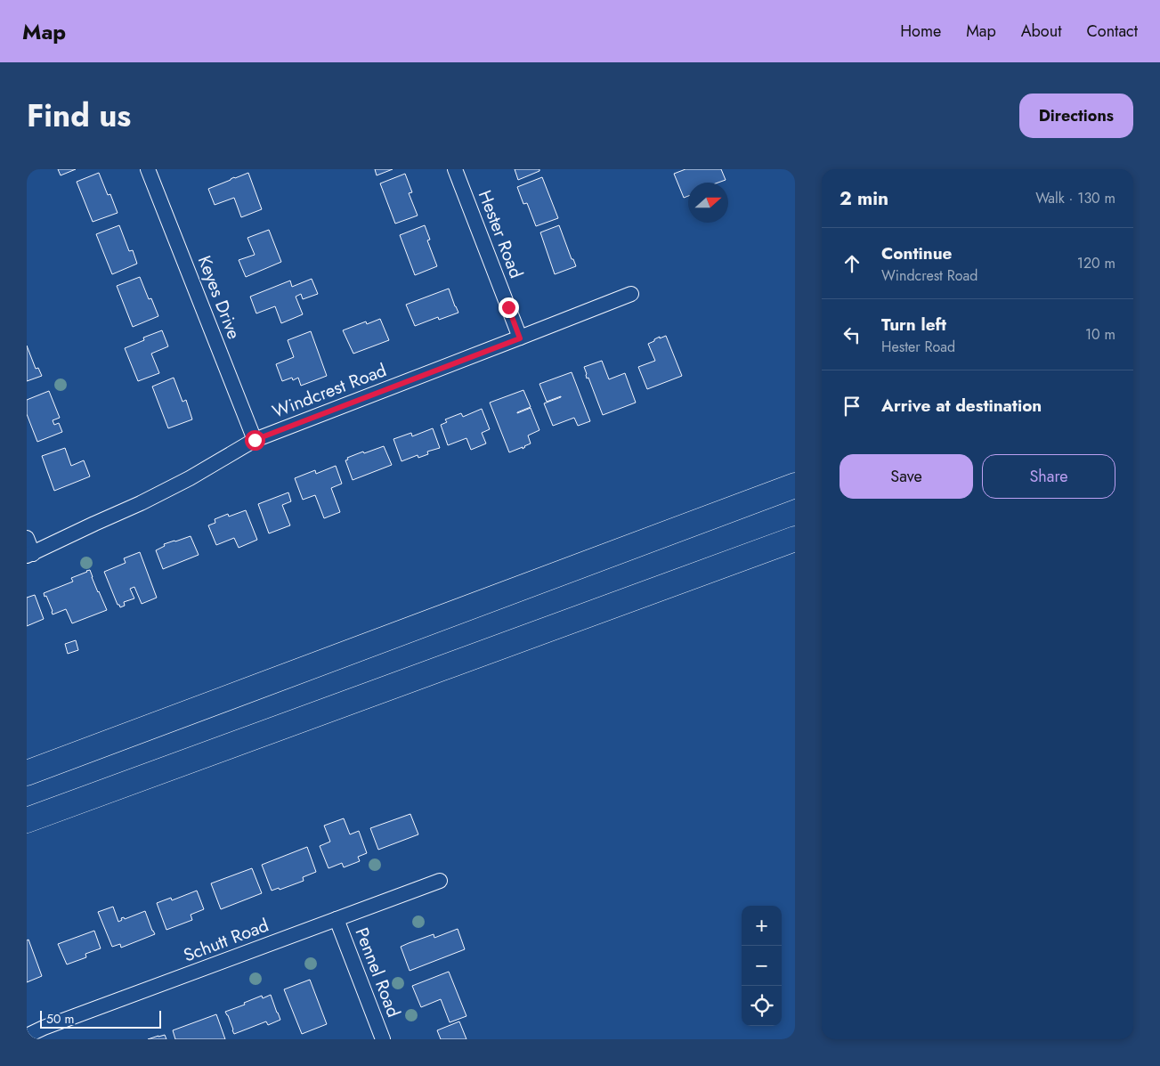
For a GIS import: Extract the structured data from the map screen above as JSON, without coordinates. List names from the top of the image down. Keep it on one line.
{"streets":{"street":["Hester Road","Keyes Drive","Windcrest Road","Schutt Road","Pennel Road"]},"crossings":[["Hester Road","Windcrest Road"],["Keyes Drive","Windcrest Road"],["Schutt Road","Pennel Road"]],"scale_bar":"50 m","north":"right","page":{"header":"Map","nav":["Home","Map","About","Contact"],"title":"Find us","buttons":["Directions",["Save","Share"]],"heading":["2 min","Walk · 130 m"],"list":[["Continue","Windcrest Road","120 m"],["Turn left","Hester Road","10 m"],"Arrive at destination"],"map_buttons":["+","−"],"scale":"50 m"}}
